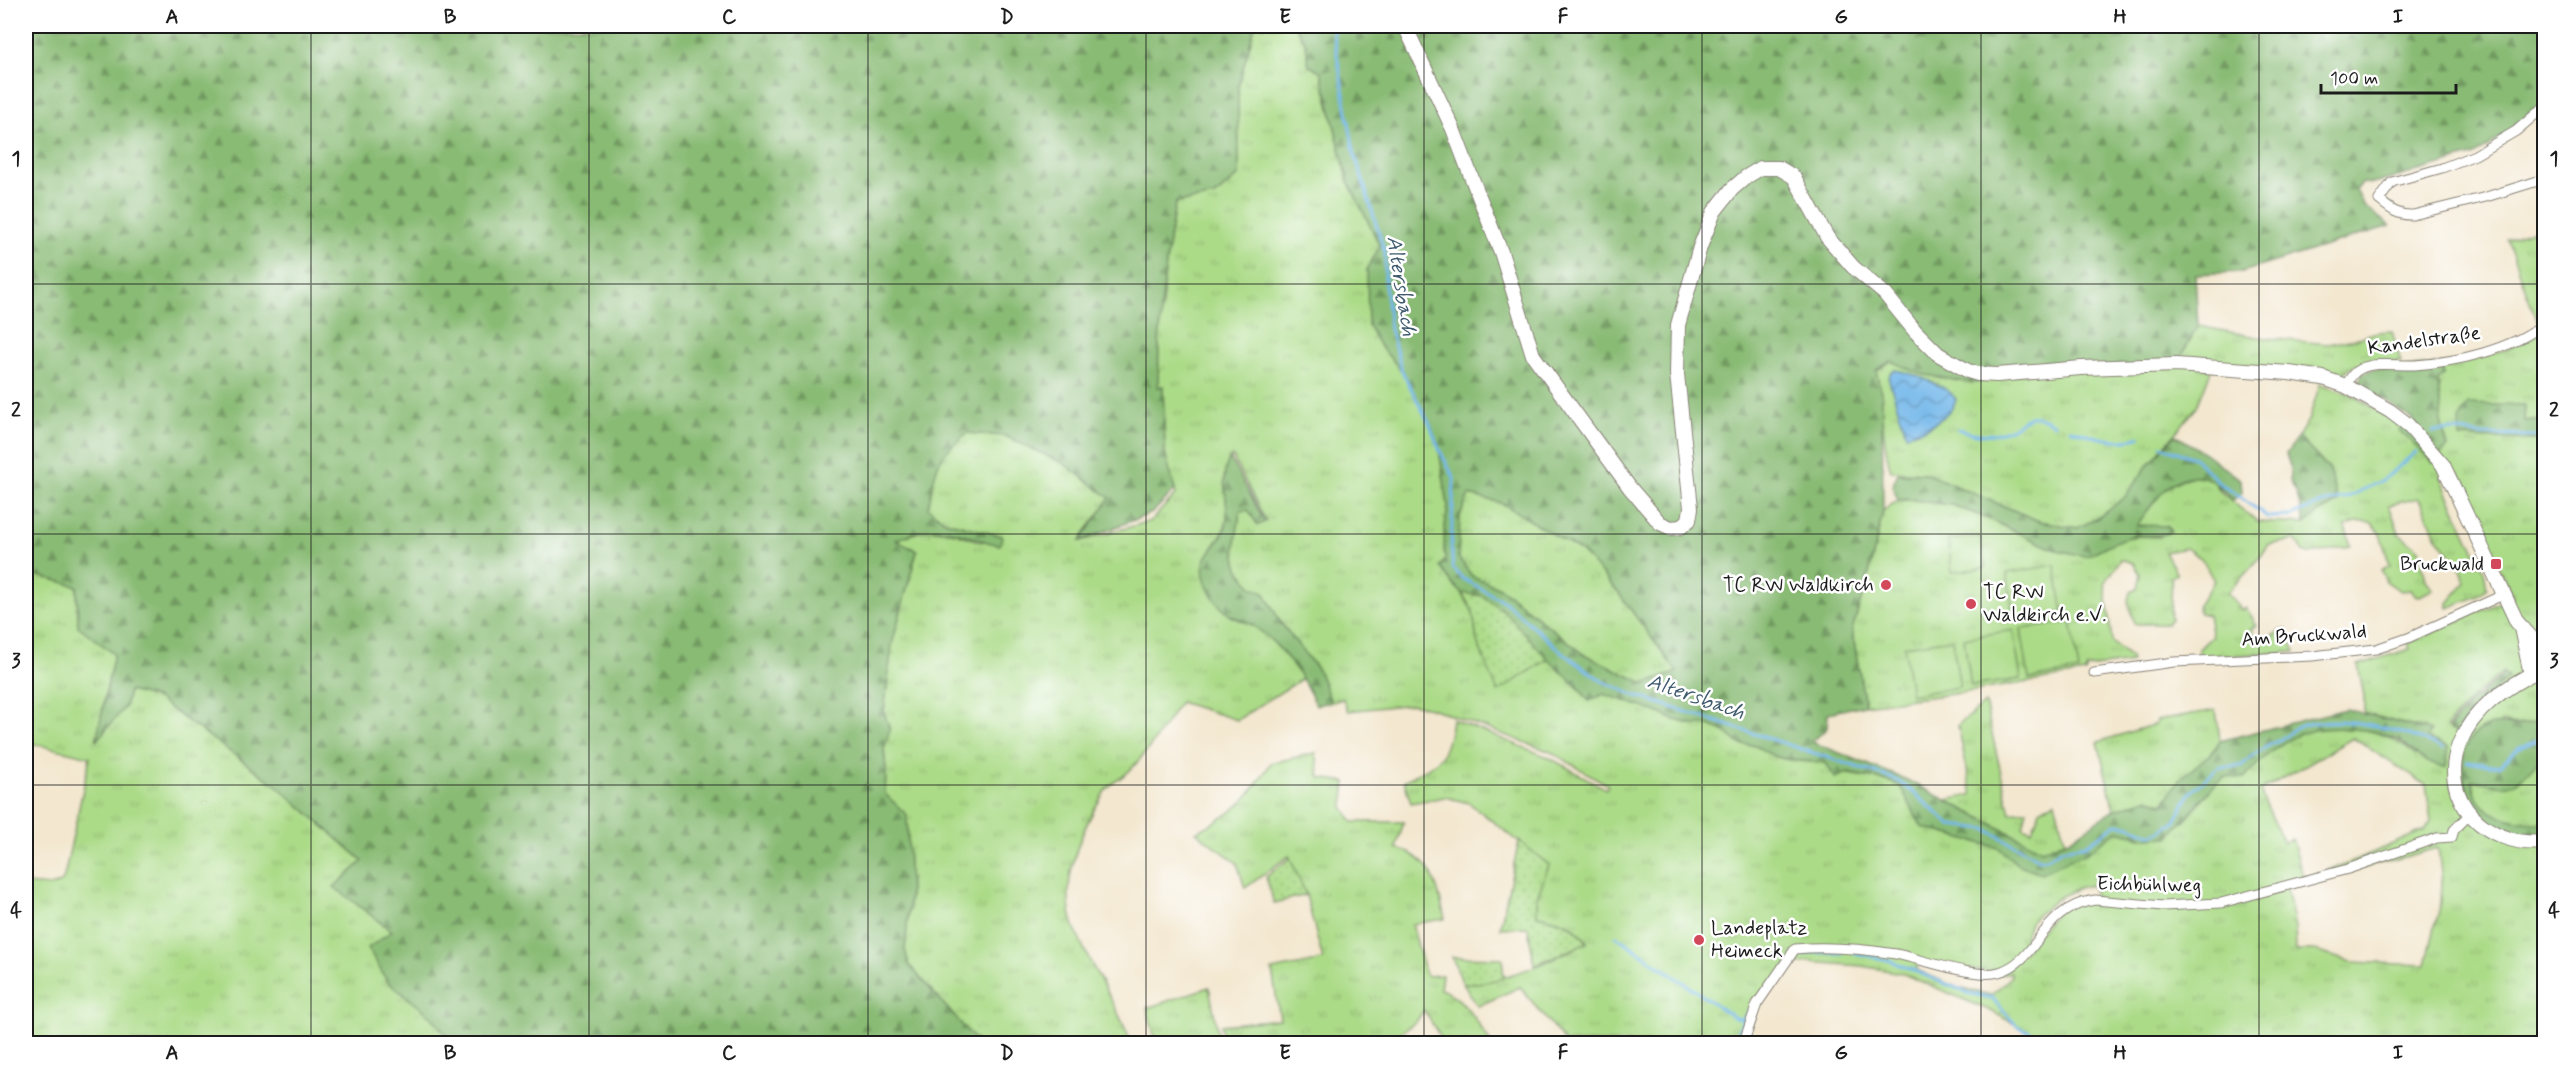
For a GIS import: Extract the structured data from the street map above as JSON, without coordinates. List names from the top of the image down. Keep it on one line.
{"streets":{"street":["Kandelstraße","Am Bruckwald","Eichbühlweg"]},"water":["Altersbach"],"places":{"transit":["Bruckwald"],"other":["TC RW Waldkirch","TC RW Waldkirch e.V.","Landeplatz Heimeck"]},"scale_bar":"100 m","grid":{"columns":["A","B","C","D","E","F","G","H","I"],"rows":["1","2","3","4"]}}
